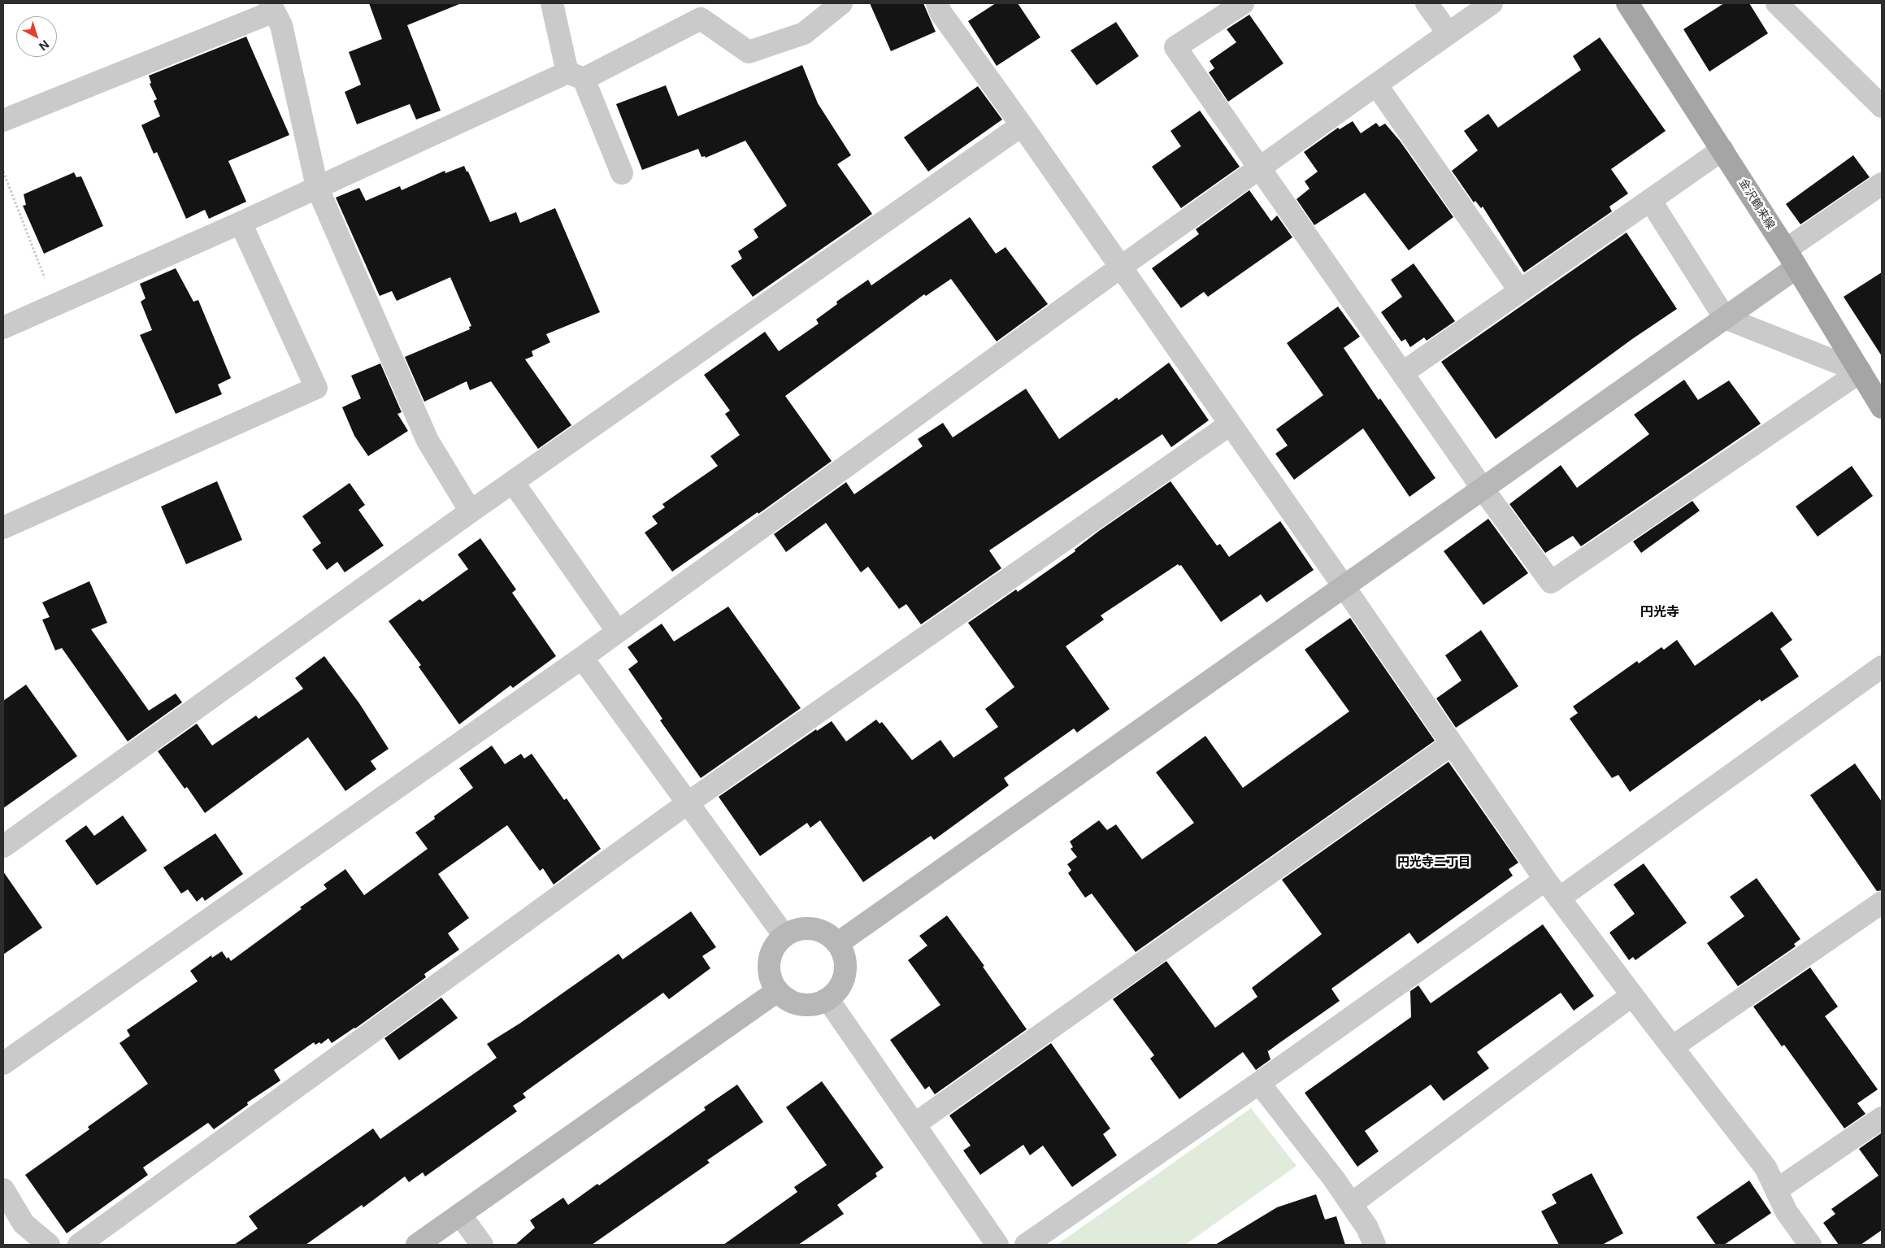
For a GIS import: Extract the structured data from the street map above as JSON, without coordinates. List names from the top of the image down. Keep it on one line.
{"streets":{"main road":["金沢鶴来線"]},"districts":["円光寺","円光寺二丁目"],"north":"bottom right"}
